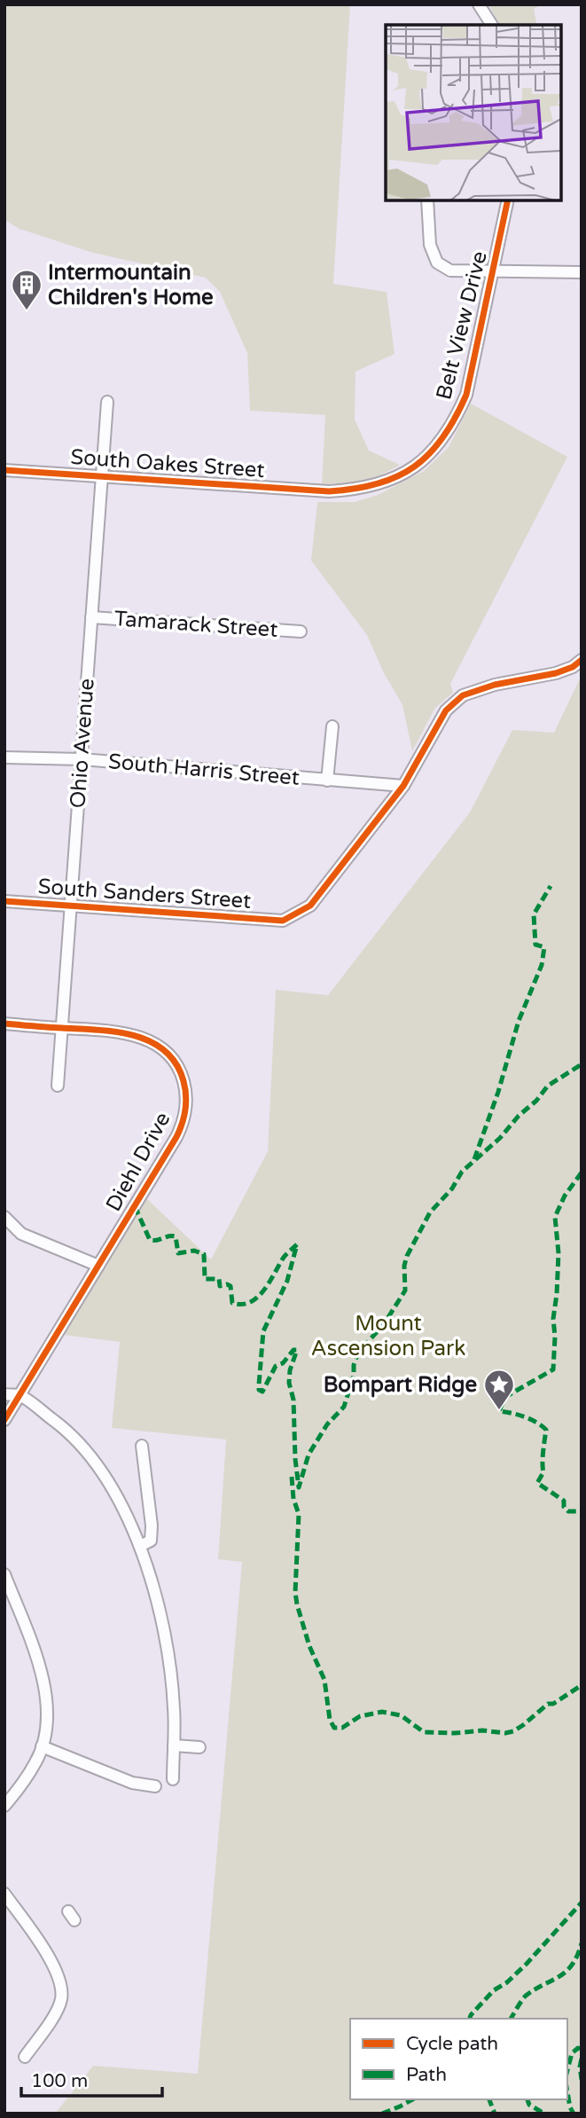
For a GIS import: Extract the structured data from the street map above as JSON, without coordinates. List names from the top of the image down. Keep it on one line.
{"streets":{"street":["Belt View Drive","South Oakes Street","Tamarack Street","Ohio Avenue","South Harris Street","South Sanders Street","Diehl Drive"]},"crossings":[["Belt View Drive","South Oakes Street"],["South Oakes Street","Ohio Avenue"],["Tamarack Street","Ohio Avenue"],["Ohio Avenue","South Harris Street"],["Ohio Avenue","South Sanders Street"],["Ohio Avenue","Diehl Drive"],["South Harris Street","South Sanders Street"]],"parks":["Mount Ascension Park"],"places":{"building":["Intermountain Children's Home"],"place":["Bompart Ridge"]},"legend":["Cycle path","Path"],"scale_bar":"100 m"}
